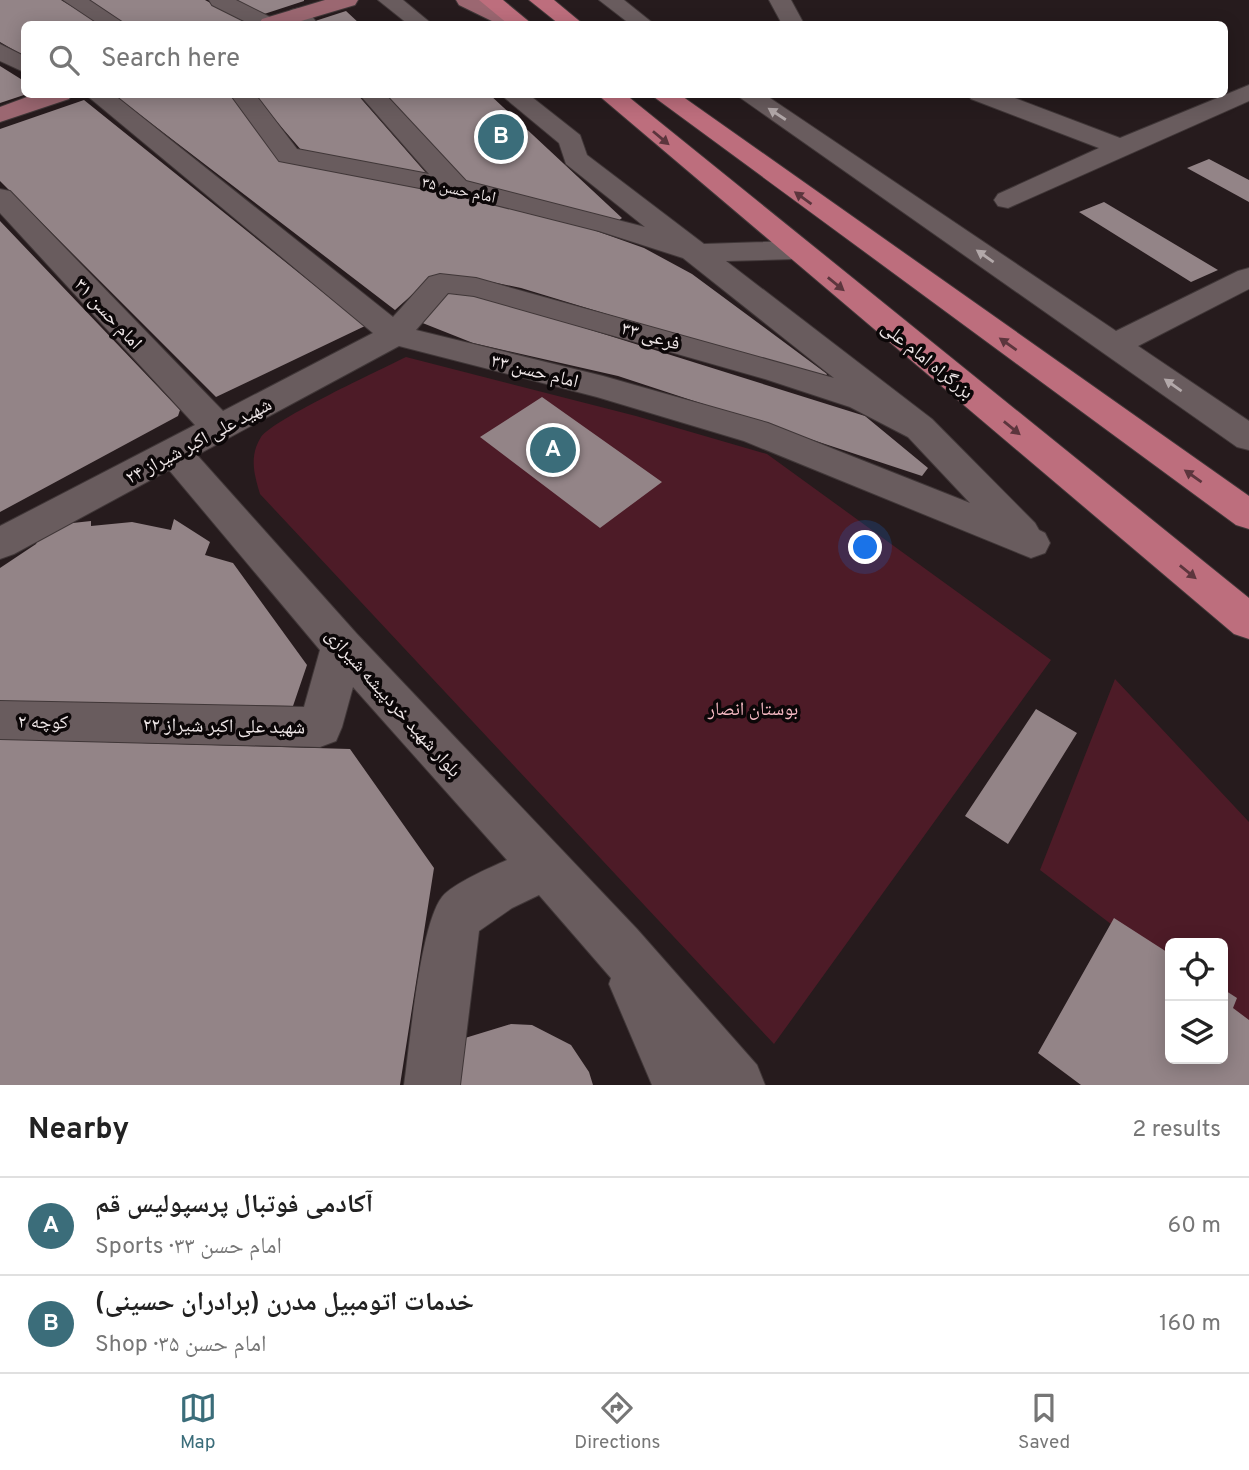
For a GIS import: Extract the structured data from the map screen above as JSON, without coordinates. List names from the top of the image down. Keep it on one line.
{"streets":{"highway":["بزرگراه امام علی"],"street":["امام حسن ۳۵","امام حسن ۳۱","فرعی ۳۳","امام حسن ۳۳","شهید علی اکبر شیراز ۲۴","بلوار شهید خردپیشه شیرازی","کوچه ۲","شهید علی اکبر شیراز ۲۲"]},"crossings":[["امام حسن ۳۱","شهید علی اکبر شیراز ۲۴"],["فرعی ۳۳","امام حسن ۳۳"],["فرعی ۳۳","شهید علی اکبر شیراز ۲۴"],["امام حسن ۳۳","شهید علی اکبر شیراز ۲۴"],["شهید علی اکبر شیراز ۲۴","بلوار شهید خردپیشه شیرازی"],["بلوار شهید خردپیشه شیرازی","شهید علی اکبر شیراز ۲۲"],["کوچه ۲","شهید علی اکبر شیراز ۲۲"]],"parks":["بوستان انصار"],"page":{"search":"Search here","pins":["B","A"],"heading":["Nearby","2 results"],"list":[{"mark":"A","name":"آکادمی فوتبال پرسپولیس قم","note":"Sports · امام حسن ۳۳","value":"60 m"},{"mark":"B","name":"خدمات اتومبیل مدرن (برادران حسینی)","note":"Shop · امام حسن ۳۵","value":"160 m"}],"nav":["Map","Directions","Saved"]}}
